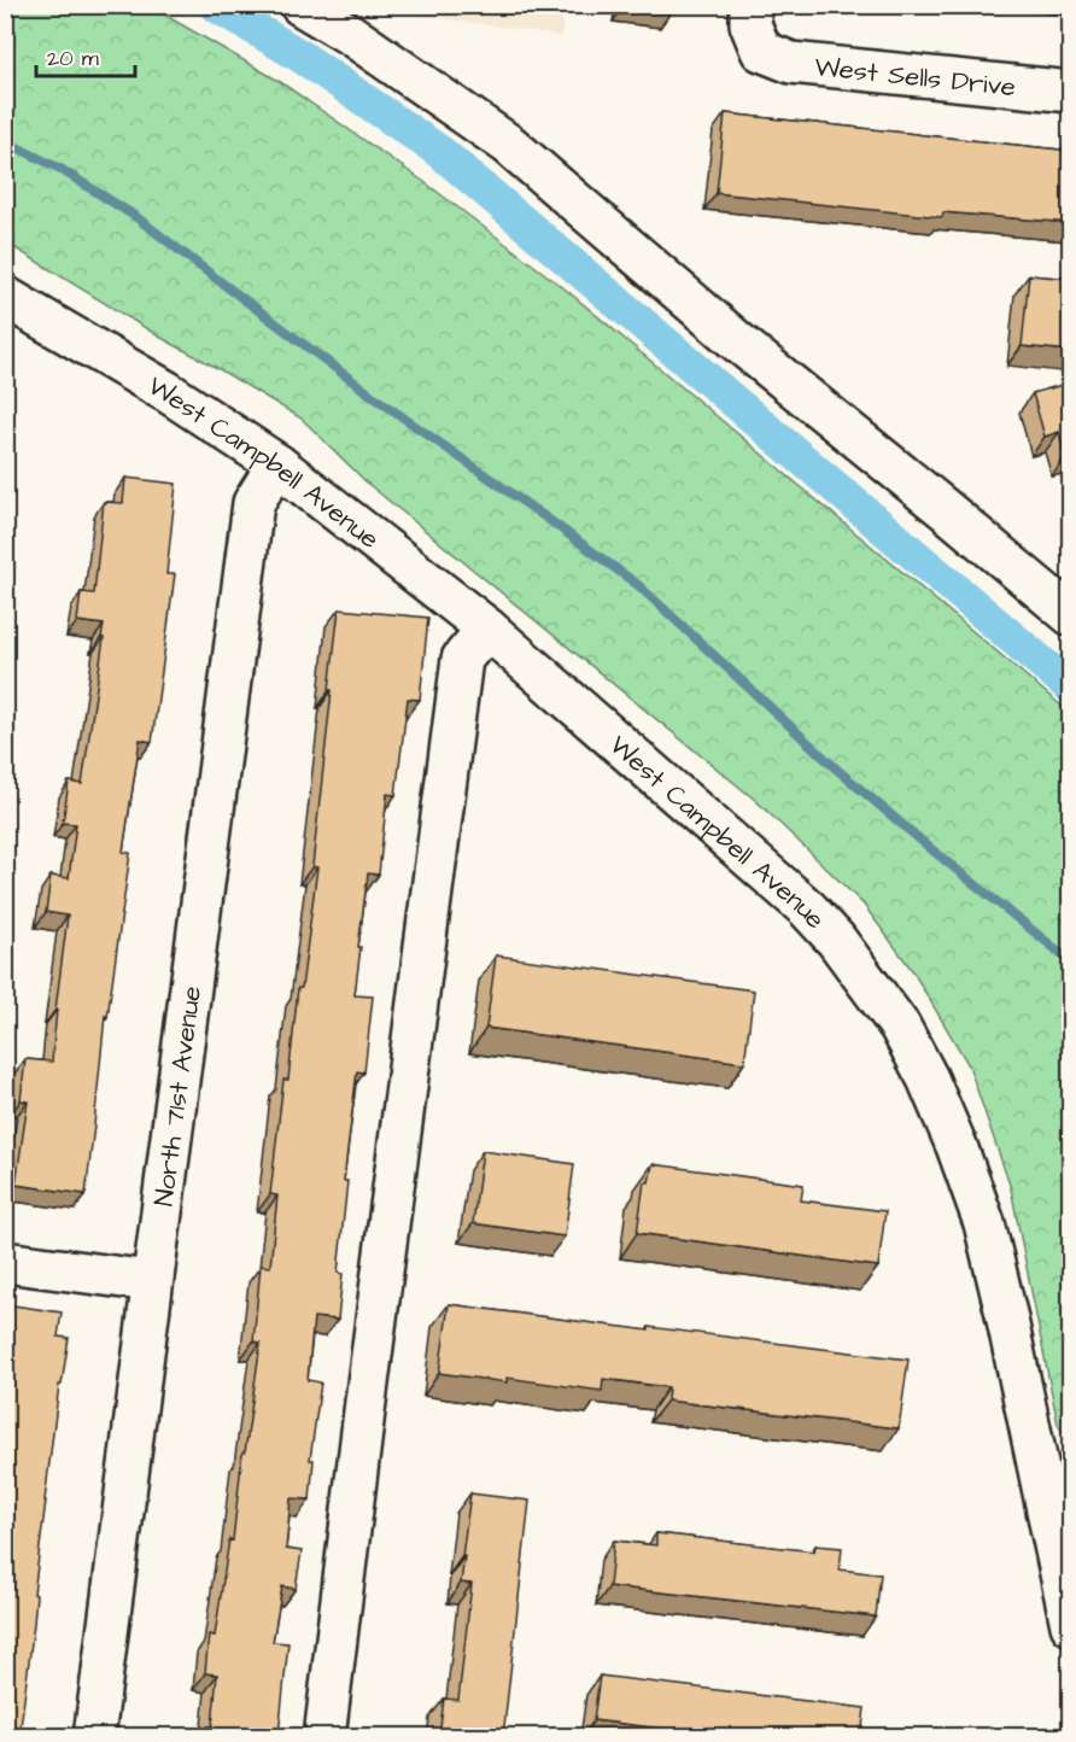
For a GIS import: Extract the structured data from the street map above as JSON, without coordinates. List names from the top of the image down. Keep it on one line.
{"streets":{"street":["West Sells Drive","West Campbell Avenue","North 71st Avenue"]},"crossings":[["West Campbell Avenue","North 71st Avenue"]],"scale_bar":"20 m"}
